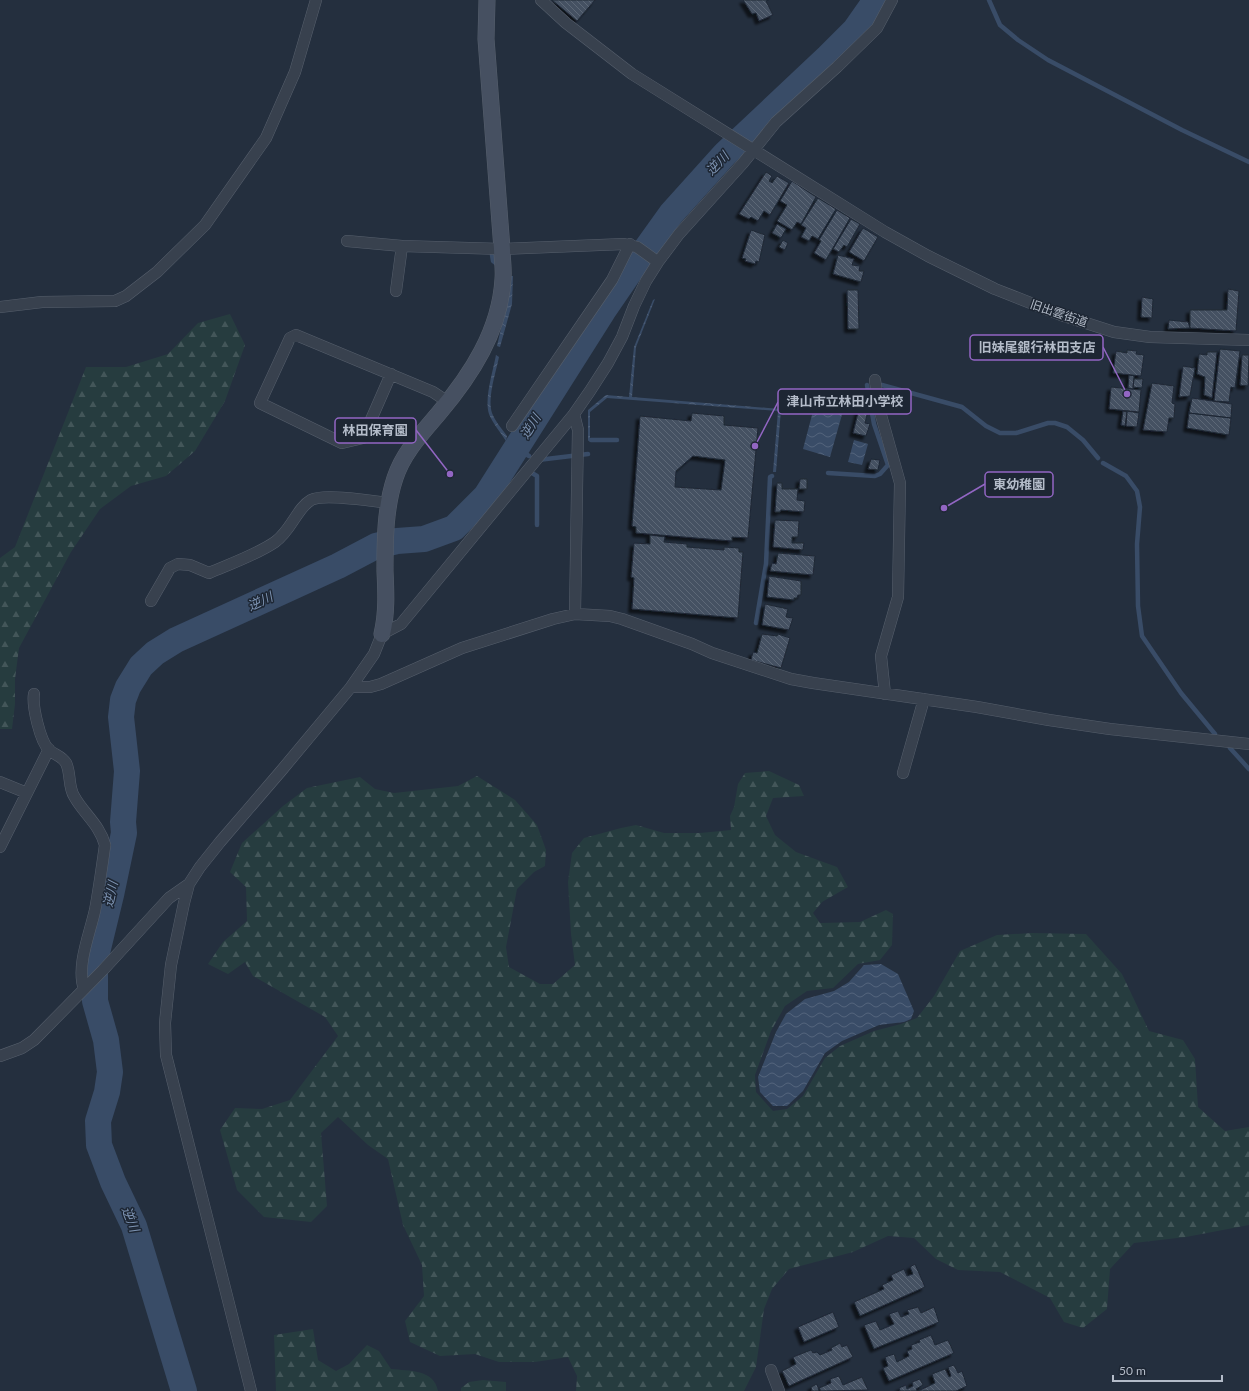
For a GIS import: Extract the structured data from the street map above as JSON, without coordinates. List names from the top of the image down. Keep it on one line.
{"streets":{"street":["旧出雲街道"]},"water":["逆川"],"places":["旧妹尾銀行林田支店","津山市立林田小学校","林田保育園","東幼稚園"],"scale_bar":"50 m"}
